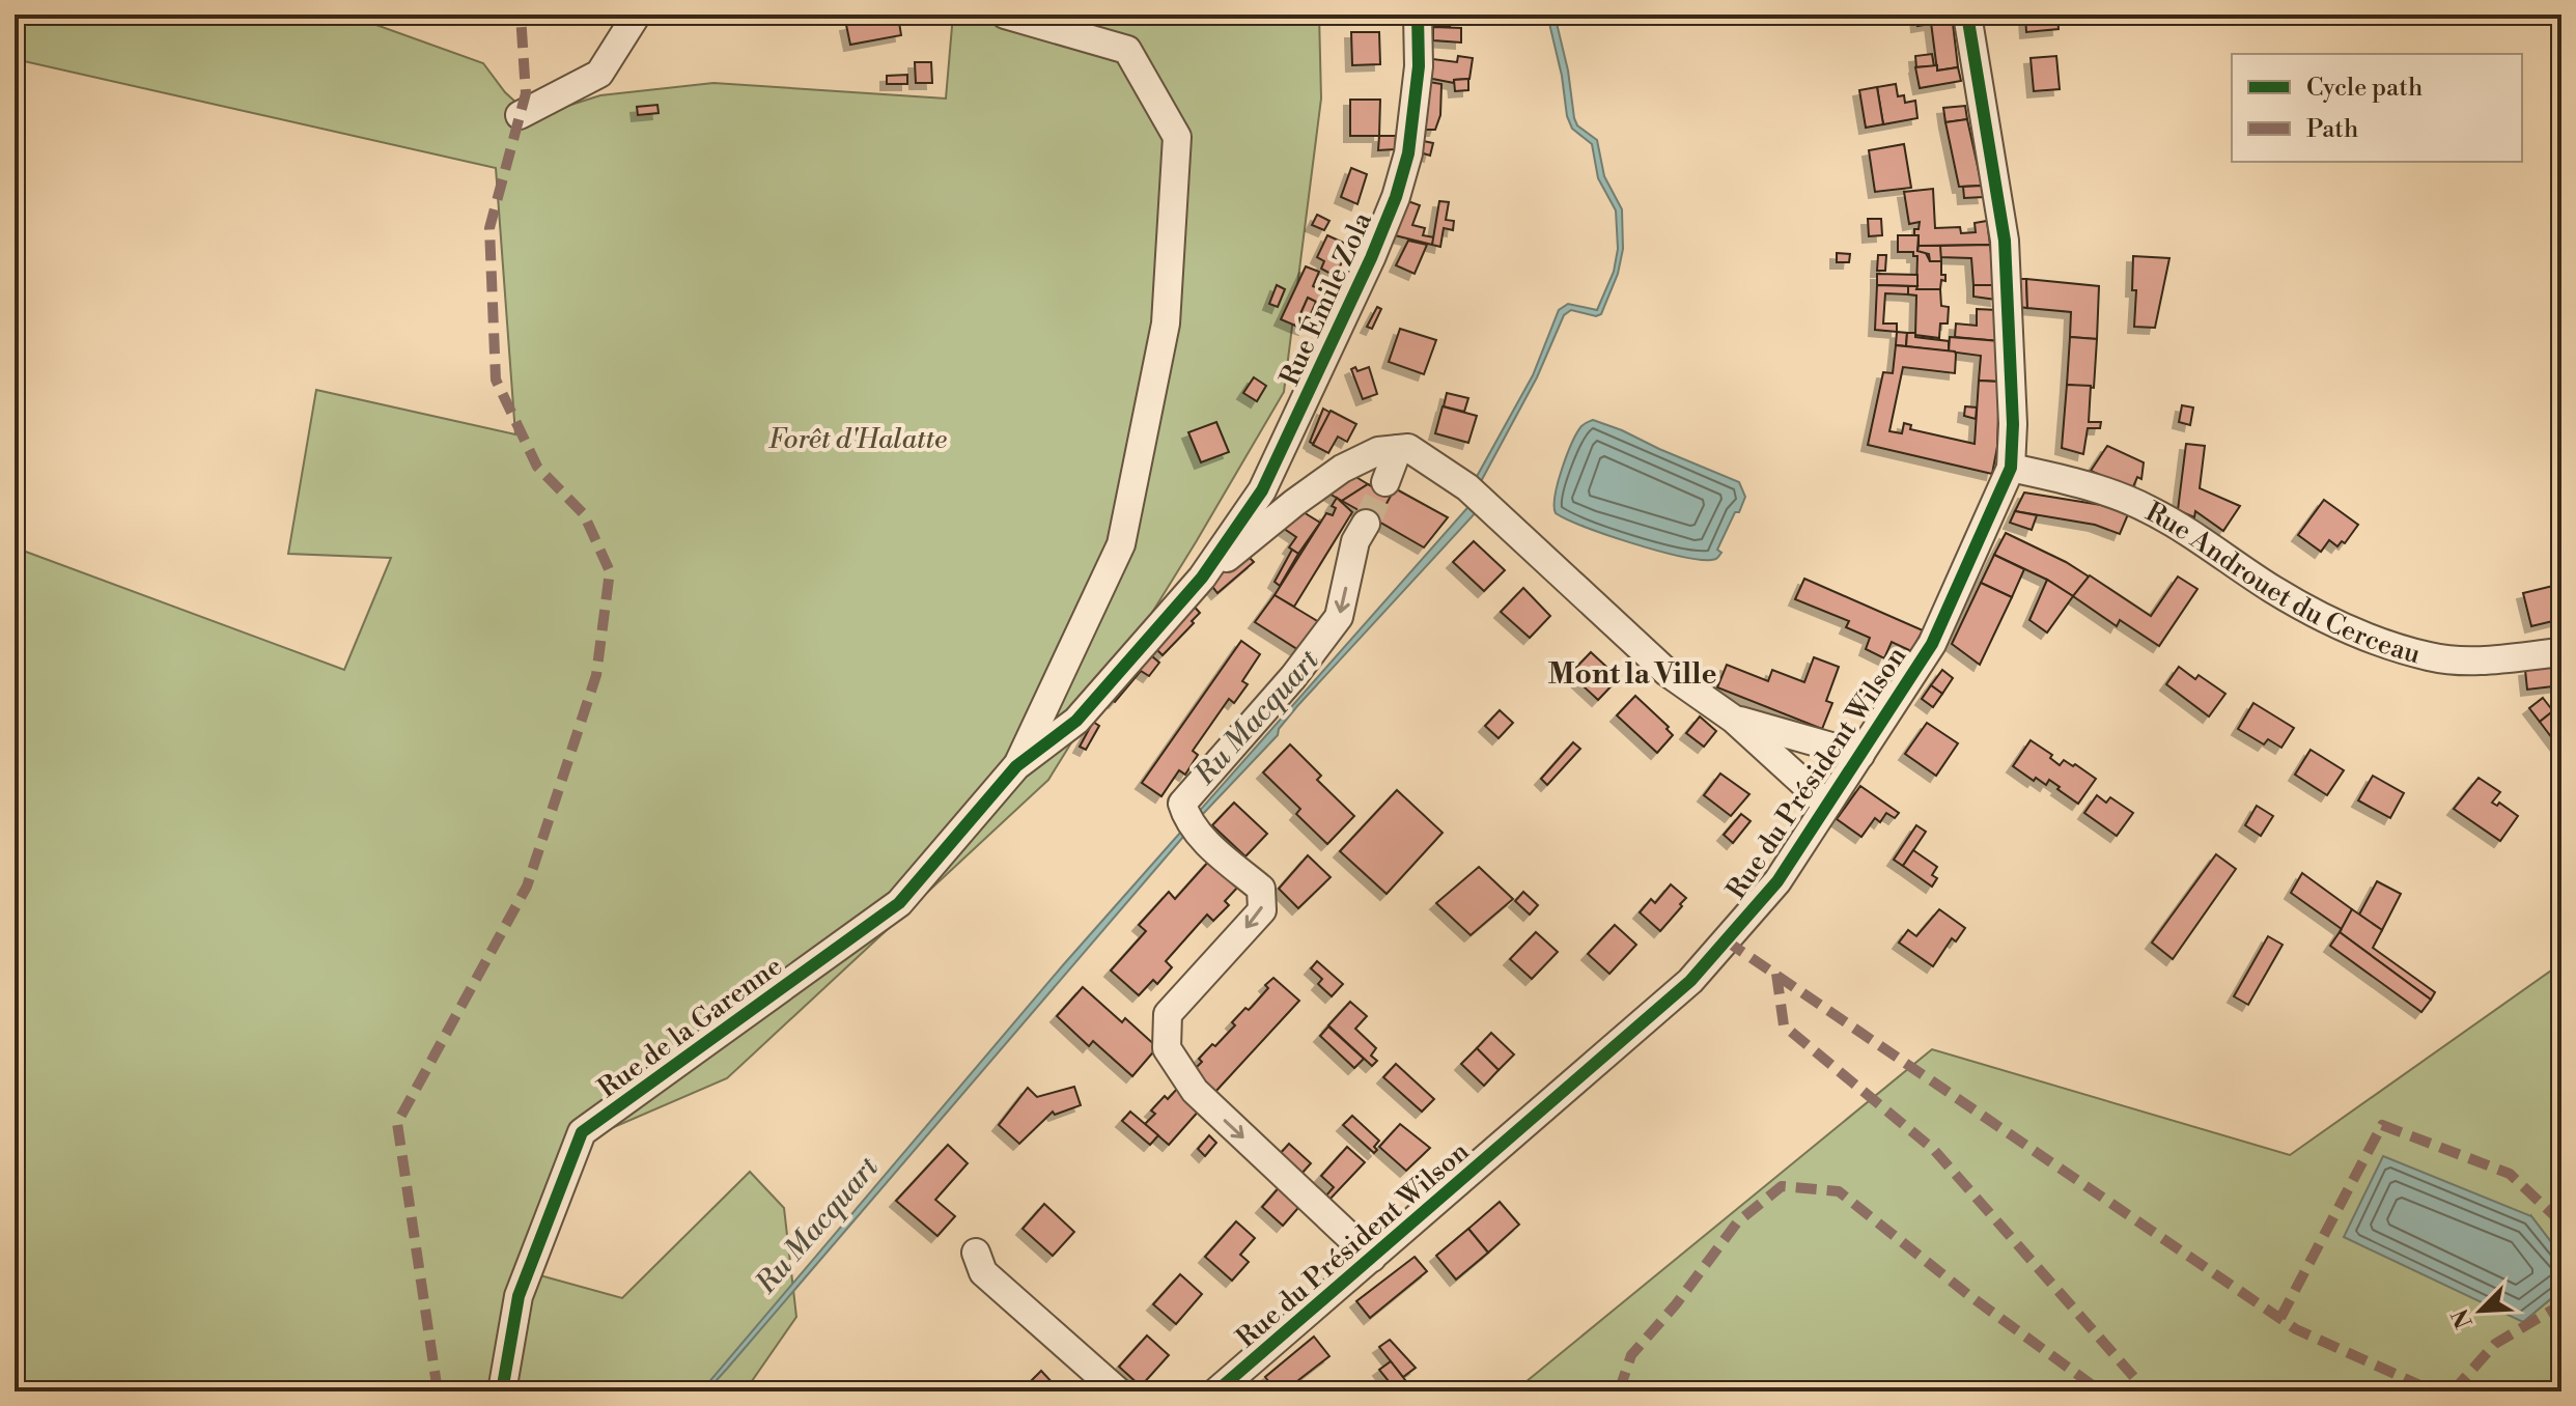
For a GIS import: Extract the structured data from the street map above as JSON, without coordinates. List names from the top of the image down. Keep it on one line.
{"streets":{"street":["Rue Émile Zola","Rue Androuet du Cerceau","Rue du Président Wilson","Rue de la Garenne"]},"crossings":[["Rue Androuet du Cerceau","Rue du Président Wilson"]],"districts":["Mont la Ville"],"water":["Ru Macquart"],"parks":["Forêt d'Halatte"],"legend":["Cycle path","Path"],"north":"bottom left"}
